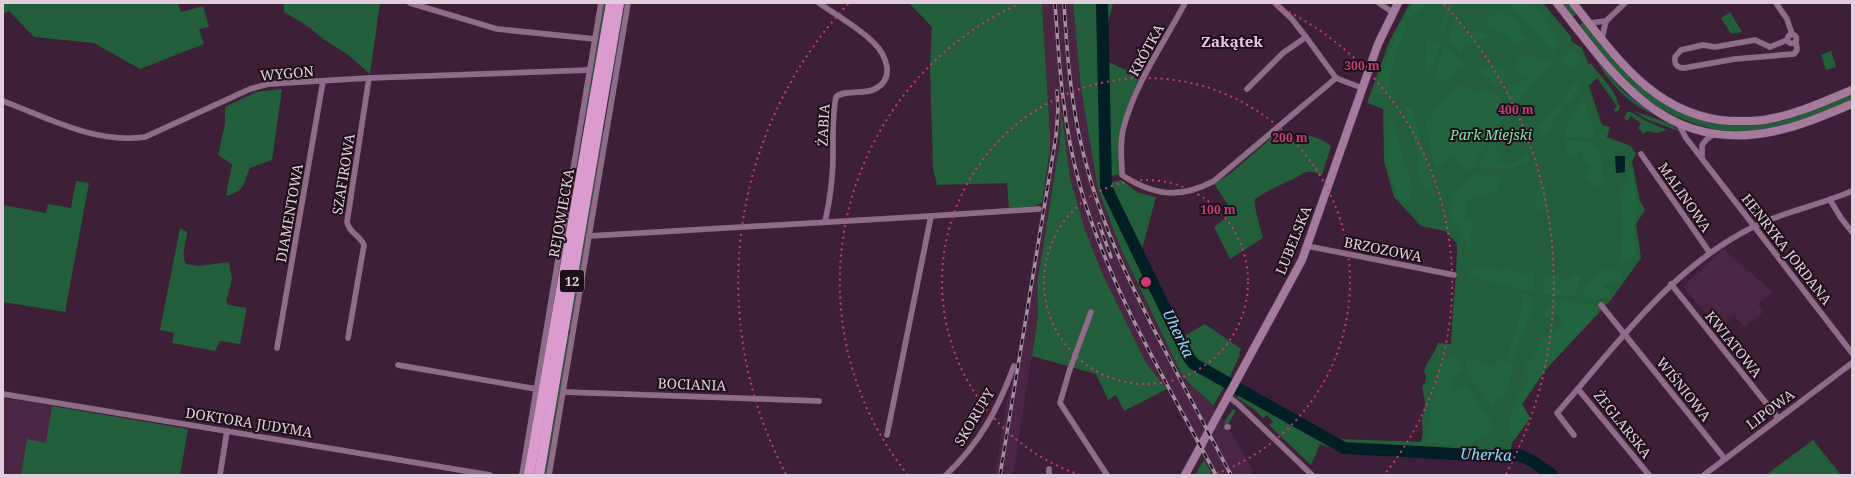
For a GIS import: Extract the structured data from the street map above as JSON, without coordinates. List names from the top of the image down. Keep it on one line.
{"streets":{"highway":["REJOWIECKA","12"],"main road":["LUBELSKA"],"street":["KRÓTKA","WYGON","ŻABIA","SZAFIROWA","MALINOWA","DIAMENTOWA","BRZOZOWA","HENRYKA JORDANA","KWIATOWA","BOCIANIA","WIŚNIOWA","LIPOWA","SKORUPY","DOKTORA JUDYMA","ŻEGLARSKA"]},"crossings":[["WYGON","SZAFIROWA"],["WYGON","DIAMENTOWA"],["LUBELSKA","BRZOZOWA"],["KWIATOWA","LIPOWA"],["WIŚNIOWA","LIPOWA"]],"districts":["Zakątek"],"water":["Uherka"],"parks":["Park Miejski"],"rings":["300 m","400 m","200 m","100 m"]}
